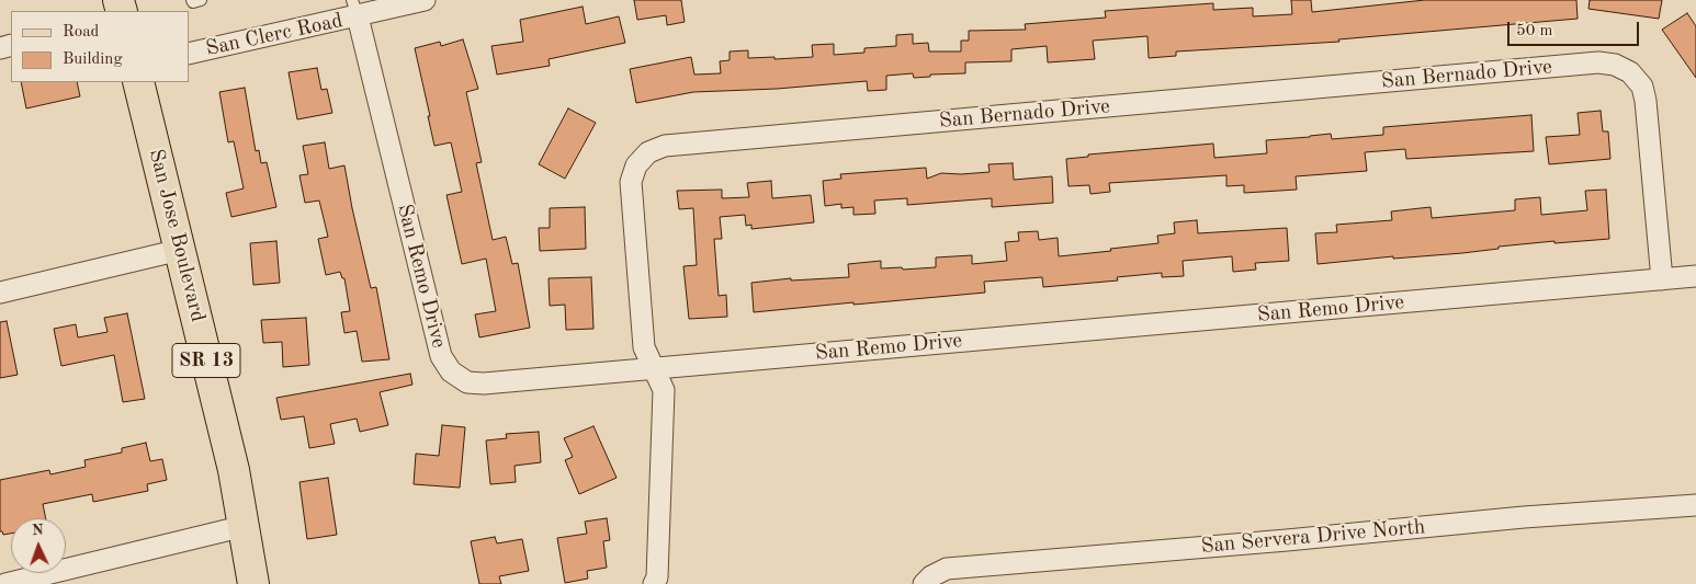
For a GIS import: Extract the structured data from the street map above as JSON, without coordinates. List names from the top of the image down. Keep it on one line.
{"streets":{"main road":["San Jose Boulevard","SR 13"],"street":["San Clerc Road","San Bernado Drive","San Remo Drive","San Servera Drive North"]},"crossings":[["San Clerc Road","San Remo Drive"],["San Bernado Drive","San Remo Drive"]],"legend":["Road","Building"],"scale_bar":"50 m","north":"top"}
